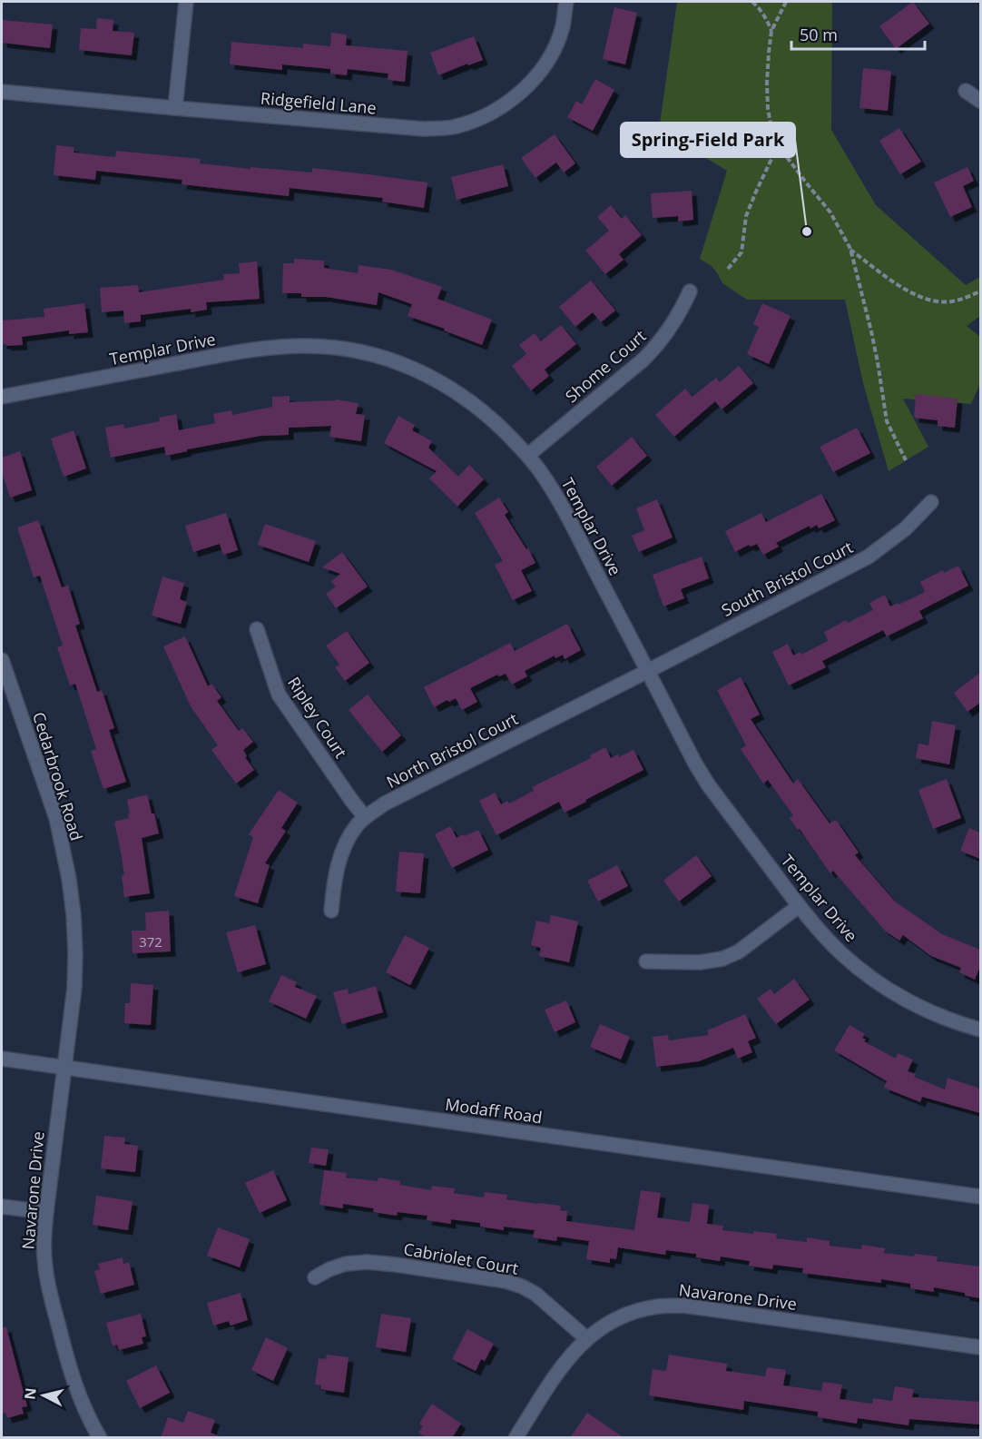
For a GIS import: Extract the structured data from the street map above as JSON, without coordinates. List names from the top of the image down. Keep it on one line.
{"streets":{"street":["Ridgefield Lane","Templar Drive","Shome Court","South Bristol Court","Ripley Court","North Bristol Court","Cedarbrook Road","Modaff Road","Navarone Drive","Cabriolet Court"]},"crossings":[["Templar Drive","Shome Court"],["Templar Drive","South Bristol Court"],["Templar Drive","North Bristol Court"],["South Bristol Court","North Bristol Court"],["Ripley Court","North Bristol Court"],["Cedarbrook Road","Modaff Road"],["Cedarbrook Road","Navarone Drive"],["Modaff Road","Navarone Drive"],["Navarone Drive","Cabriolet Court"]],"places":["Spring-Field Park"],"house_numbers":["372"],"scale_bar":"50 m","north":"left"}
